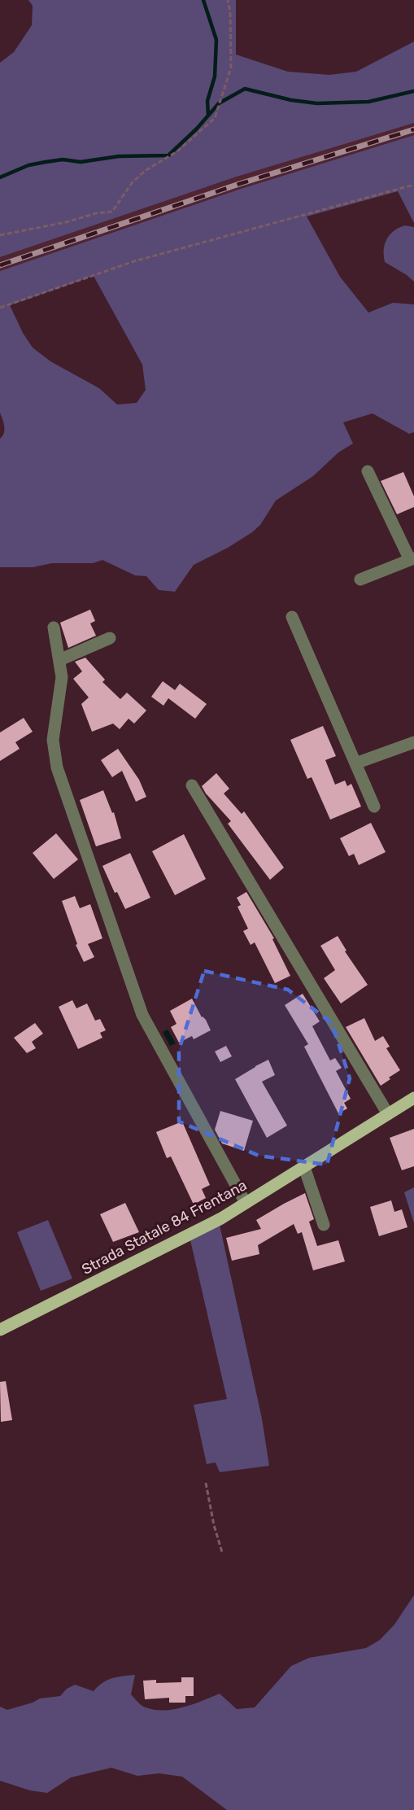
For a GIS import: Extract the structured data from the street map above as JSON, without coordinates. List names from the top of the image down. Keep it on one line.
{"streets":{"main road":["Strada Statale 84 Frentana"]}}
